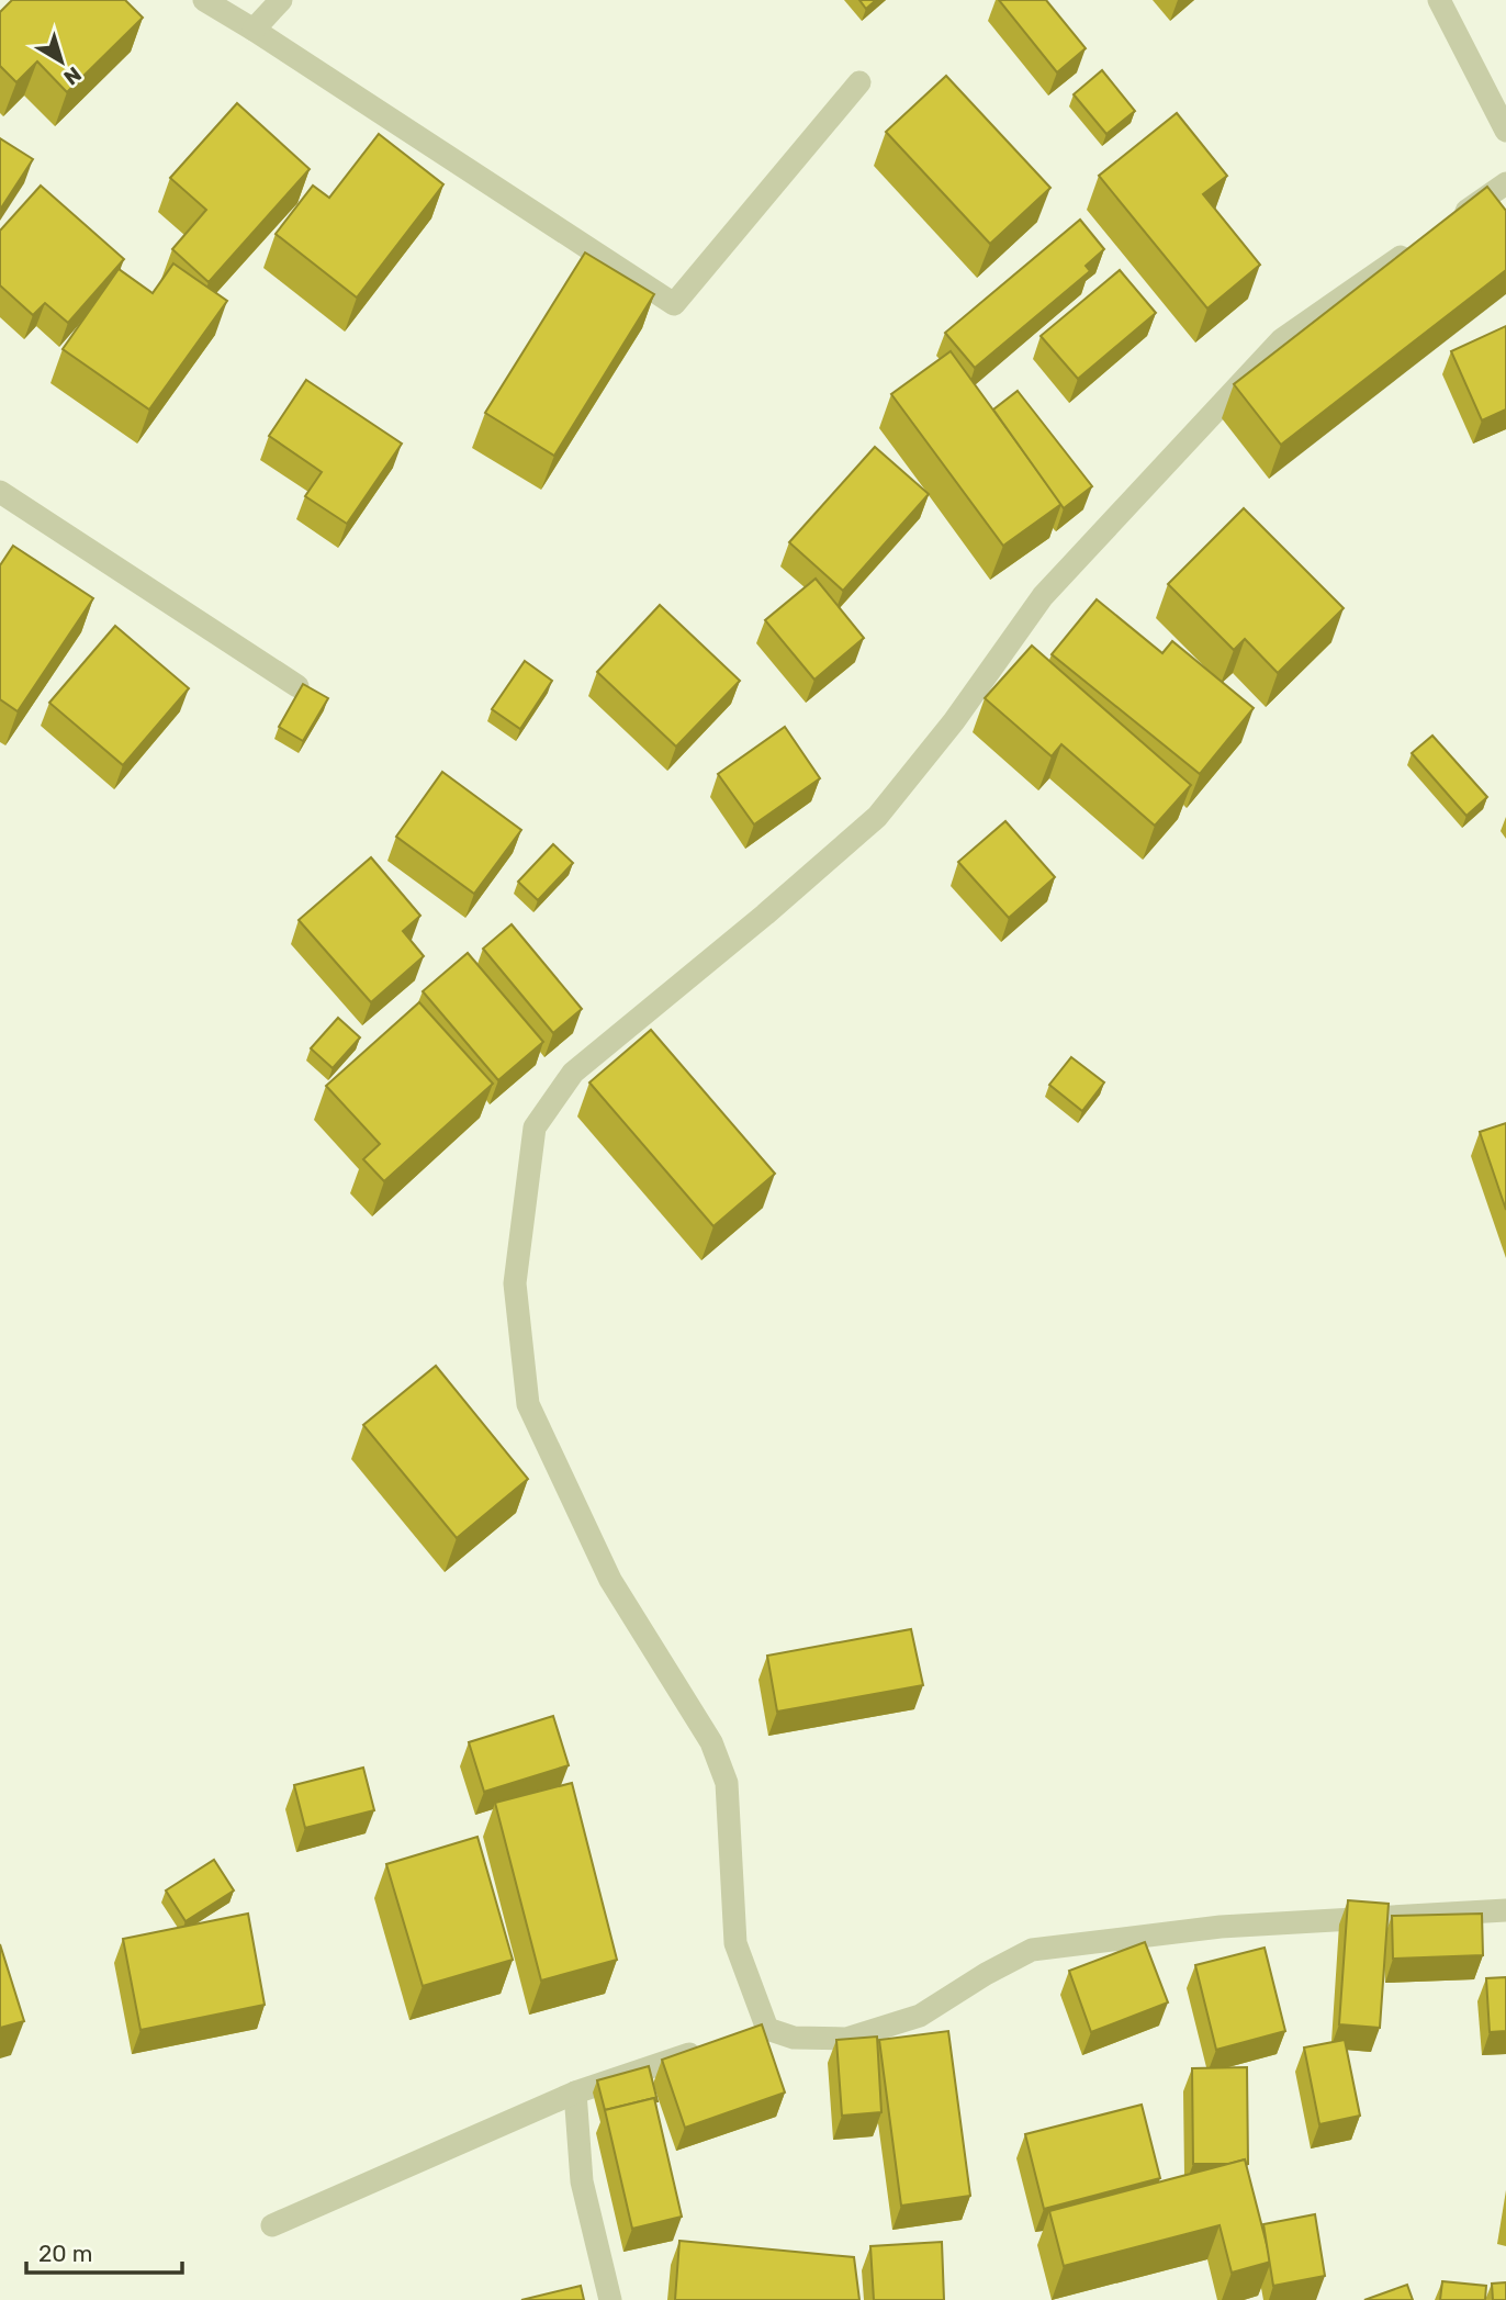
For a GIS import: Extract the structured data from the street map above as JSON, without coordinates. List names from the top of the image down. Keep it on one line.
{"scale_bar":"20 m","north":"bottom right"}
